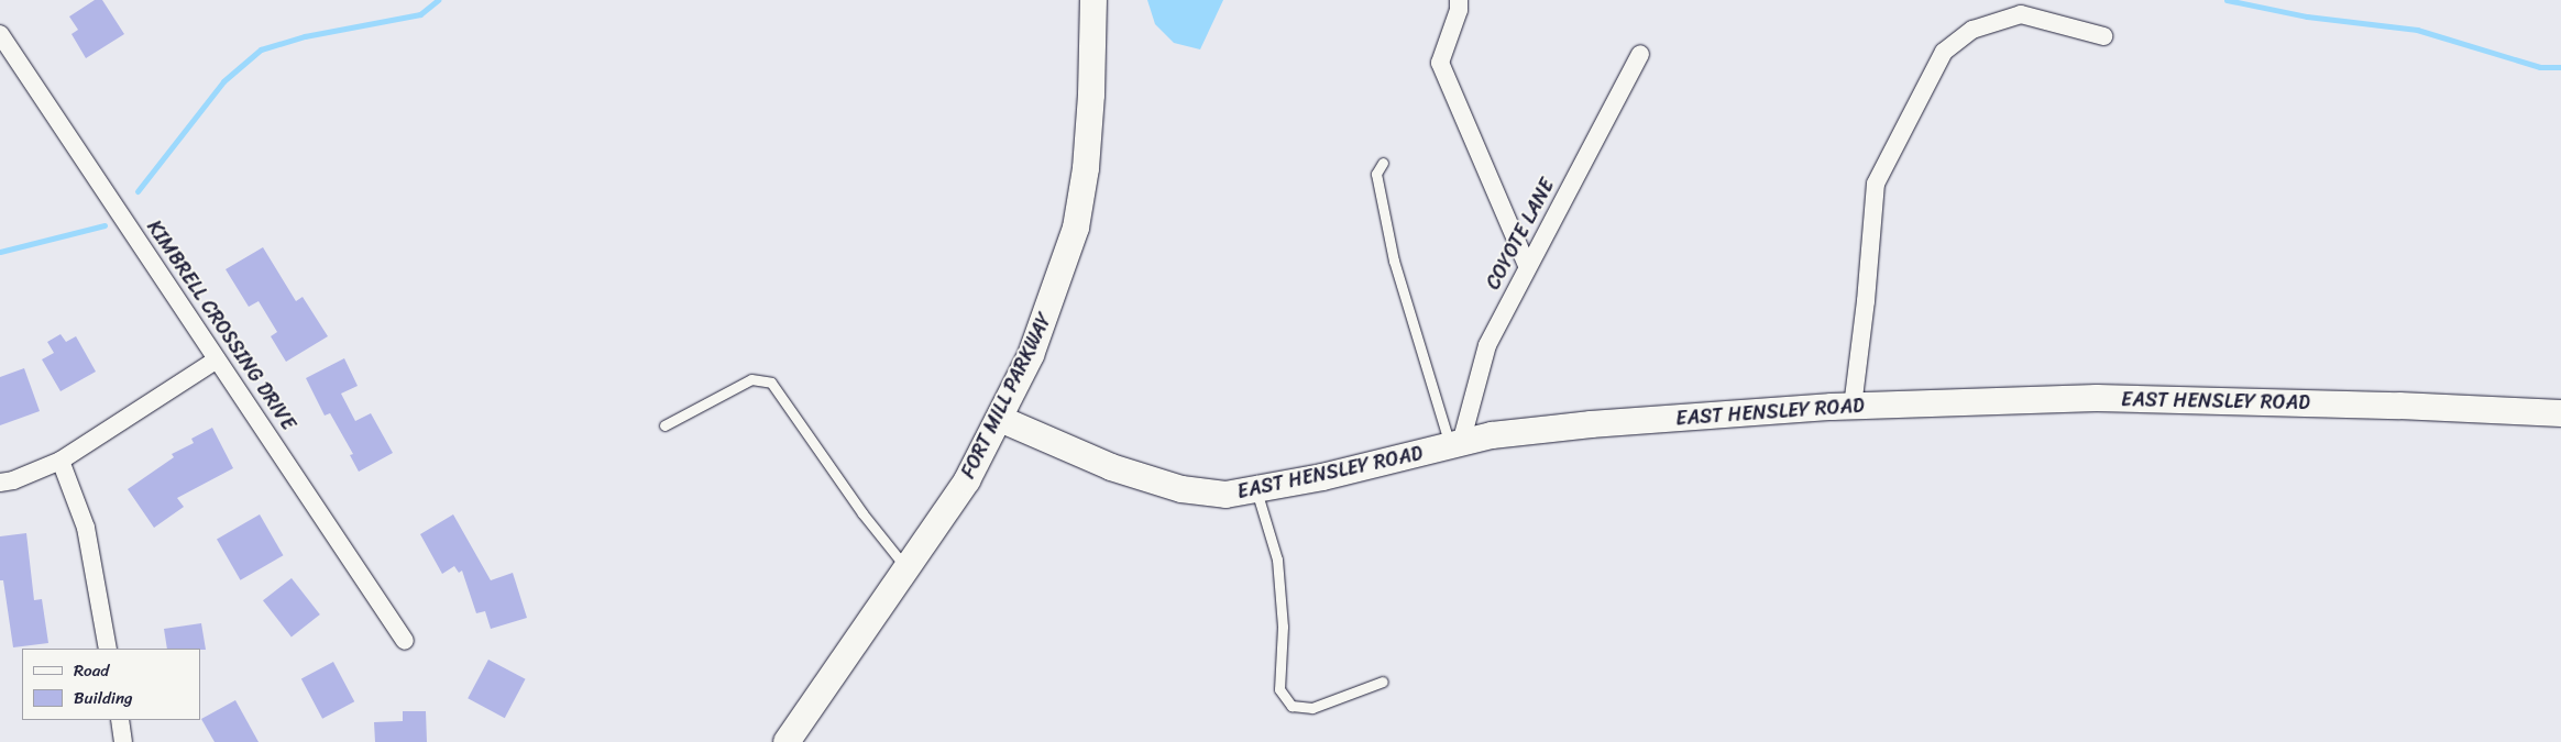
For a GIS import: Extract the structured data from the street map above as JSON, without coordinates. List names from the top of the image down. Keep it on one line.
{"streets":{"main road":["FORT MILL PARKWAY","EAST HENSLEY ROAD"],"street":["COYOTE LANE","KIMBRELL CROSSING DRIVE"]},"crossings":[["COYOTE LANE","EAST HENSLEY ROAD"],["FORT MILL PARKWAY","EAST HENSLEY ROAD"]],"legend":["Road","Building"]}
